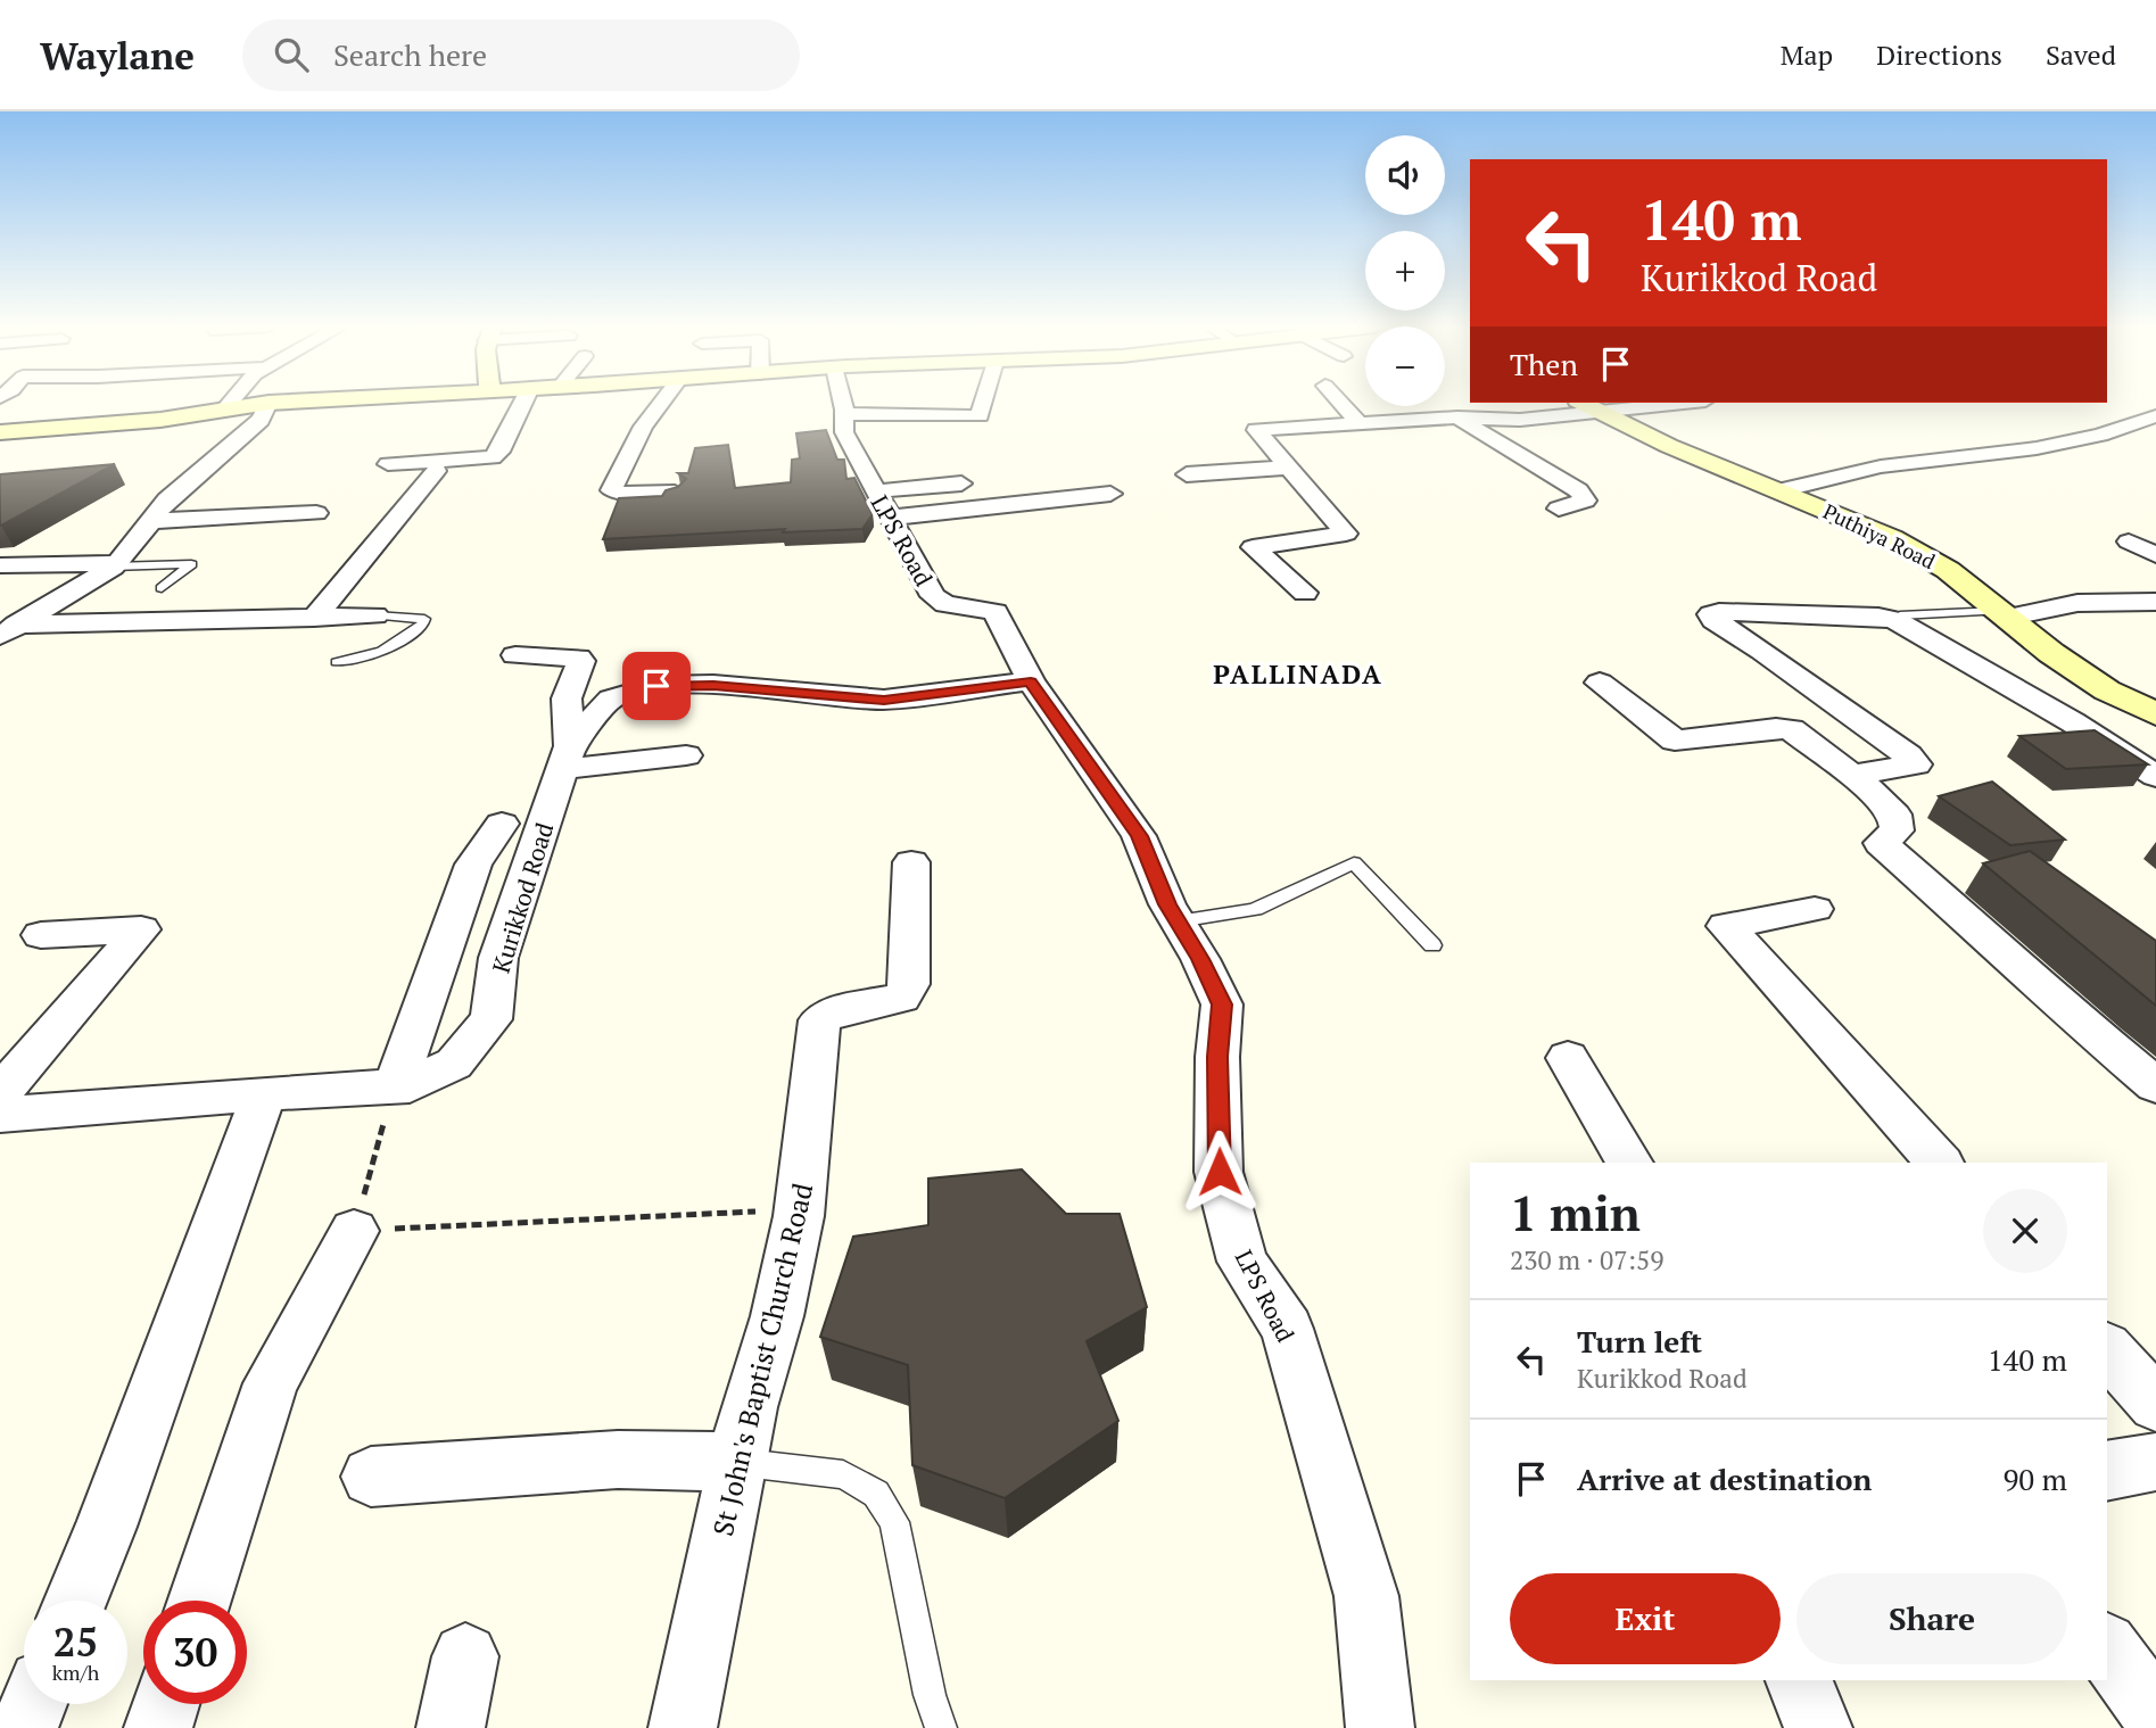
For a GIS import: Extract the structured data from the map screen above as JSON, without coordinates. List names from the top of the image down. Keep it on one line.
{"streets":{"street":["Puthiya Road","LPS Road","Kurikkod Road","St John's Baptist Church Road"]},"crossings":[["LPS Road","Kurikkod Road"]],"districts":["PALLINADA"],"page":{"header":"Waylane","search":"Search here","nav":["Map","Directions","Saved"],"map_buttons":["+","−"],"turn":["140 m","Kurikkod Road"],"then":"Then","heading":["1 min","230 m · 07:59"],"list":[{"name":"Turn left","note":"Kurikkod Road","value":"140 m"},{"name":"Arrive at destination","value":"90 m"}],"buttons":["Exit","Share"],"speed":"25 km/h","limit":"30"}}
